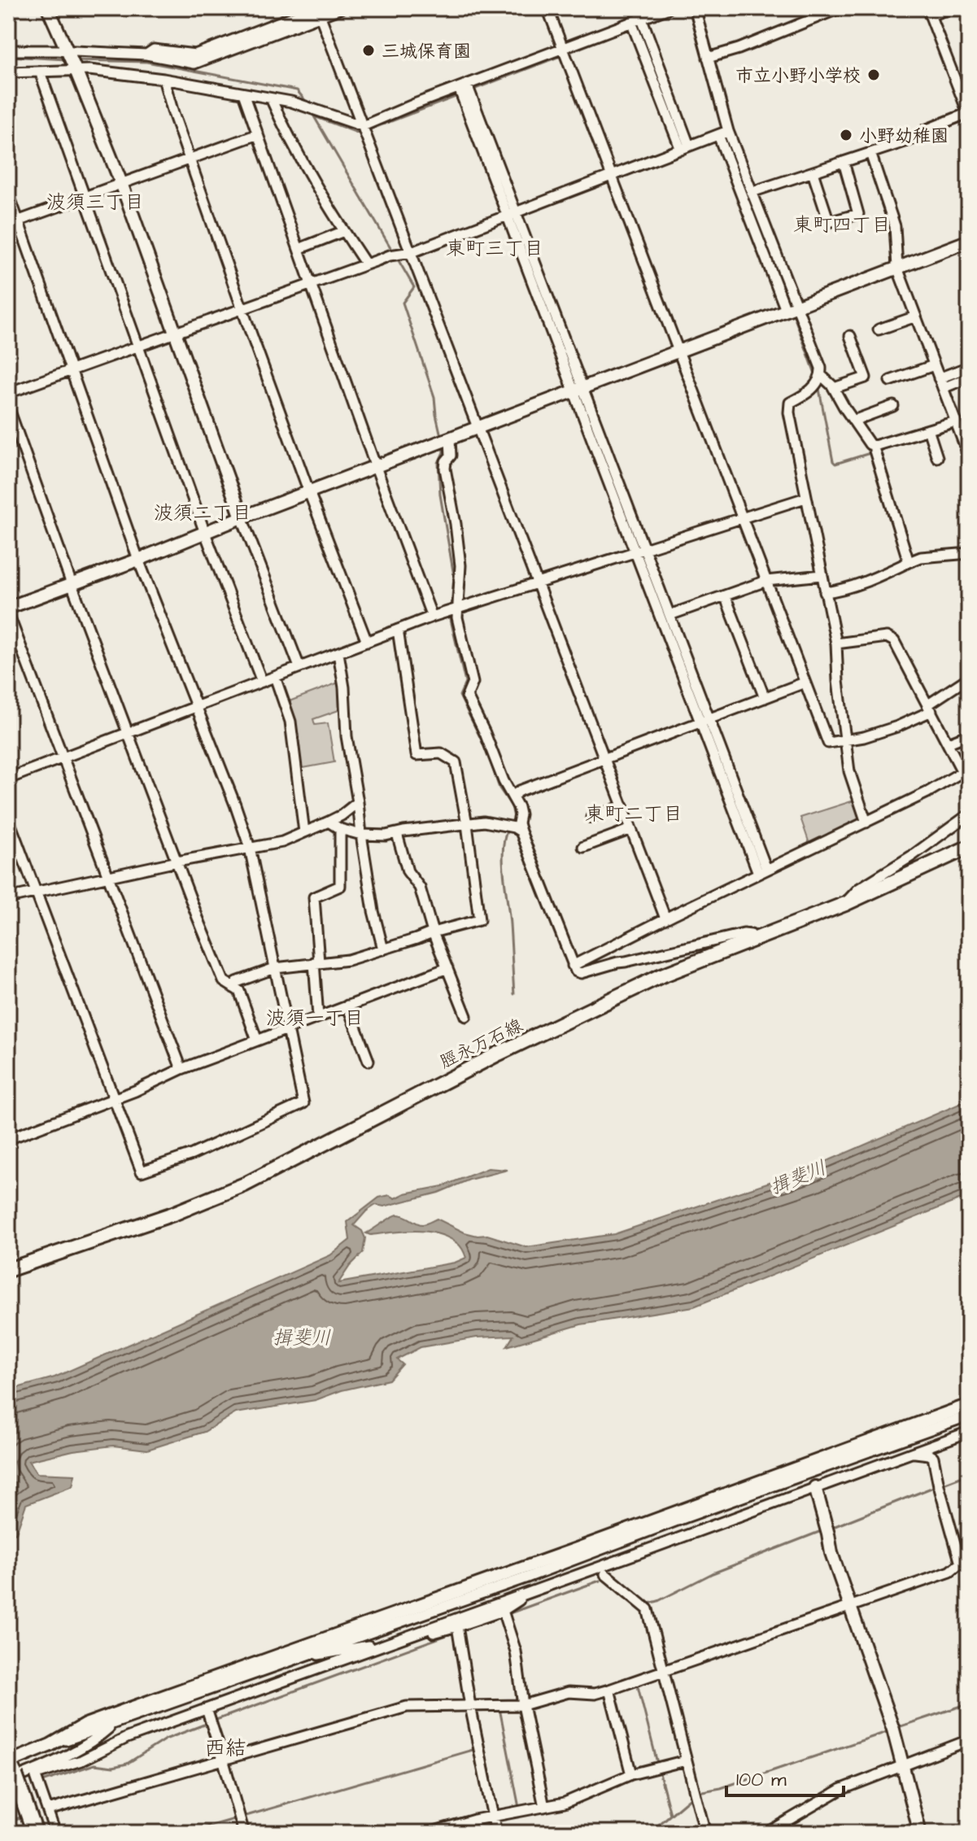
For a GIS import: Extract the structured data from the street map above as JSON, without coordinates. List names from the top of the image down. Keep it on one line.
{"streets":{"main road":["脛永万石線"]},"districts":["波須三丁目","東町四丁目","東町三丁目","波須二丁目","東町二丁目","波須一丁目","西結"],"water":["揖斐川"],"places":["三城保育園","市立小野小学校","小野幼稚園"],"scale_bar":"100 m"}
